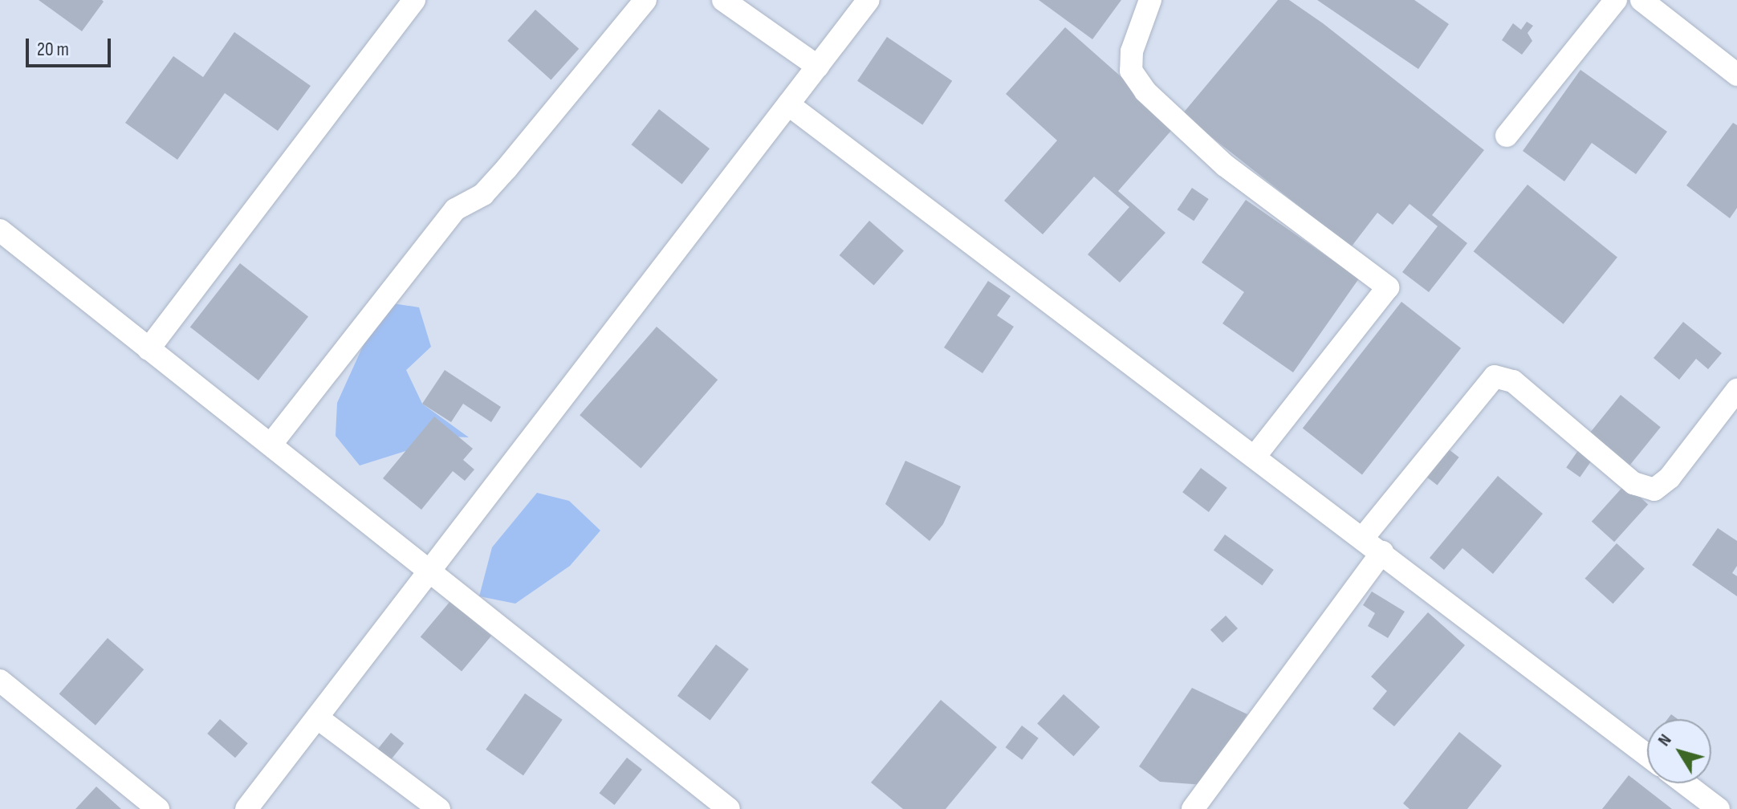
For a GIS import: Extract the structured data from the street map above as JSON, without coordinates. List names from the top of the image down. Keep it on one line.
{"scale_bar":"20 m","north":"top left"}
